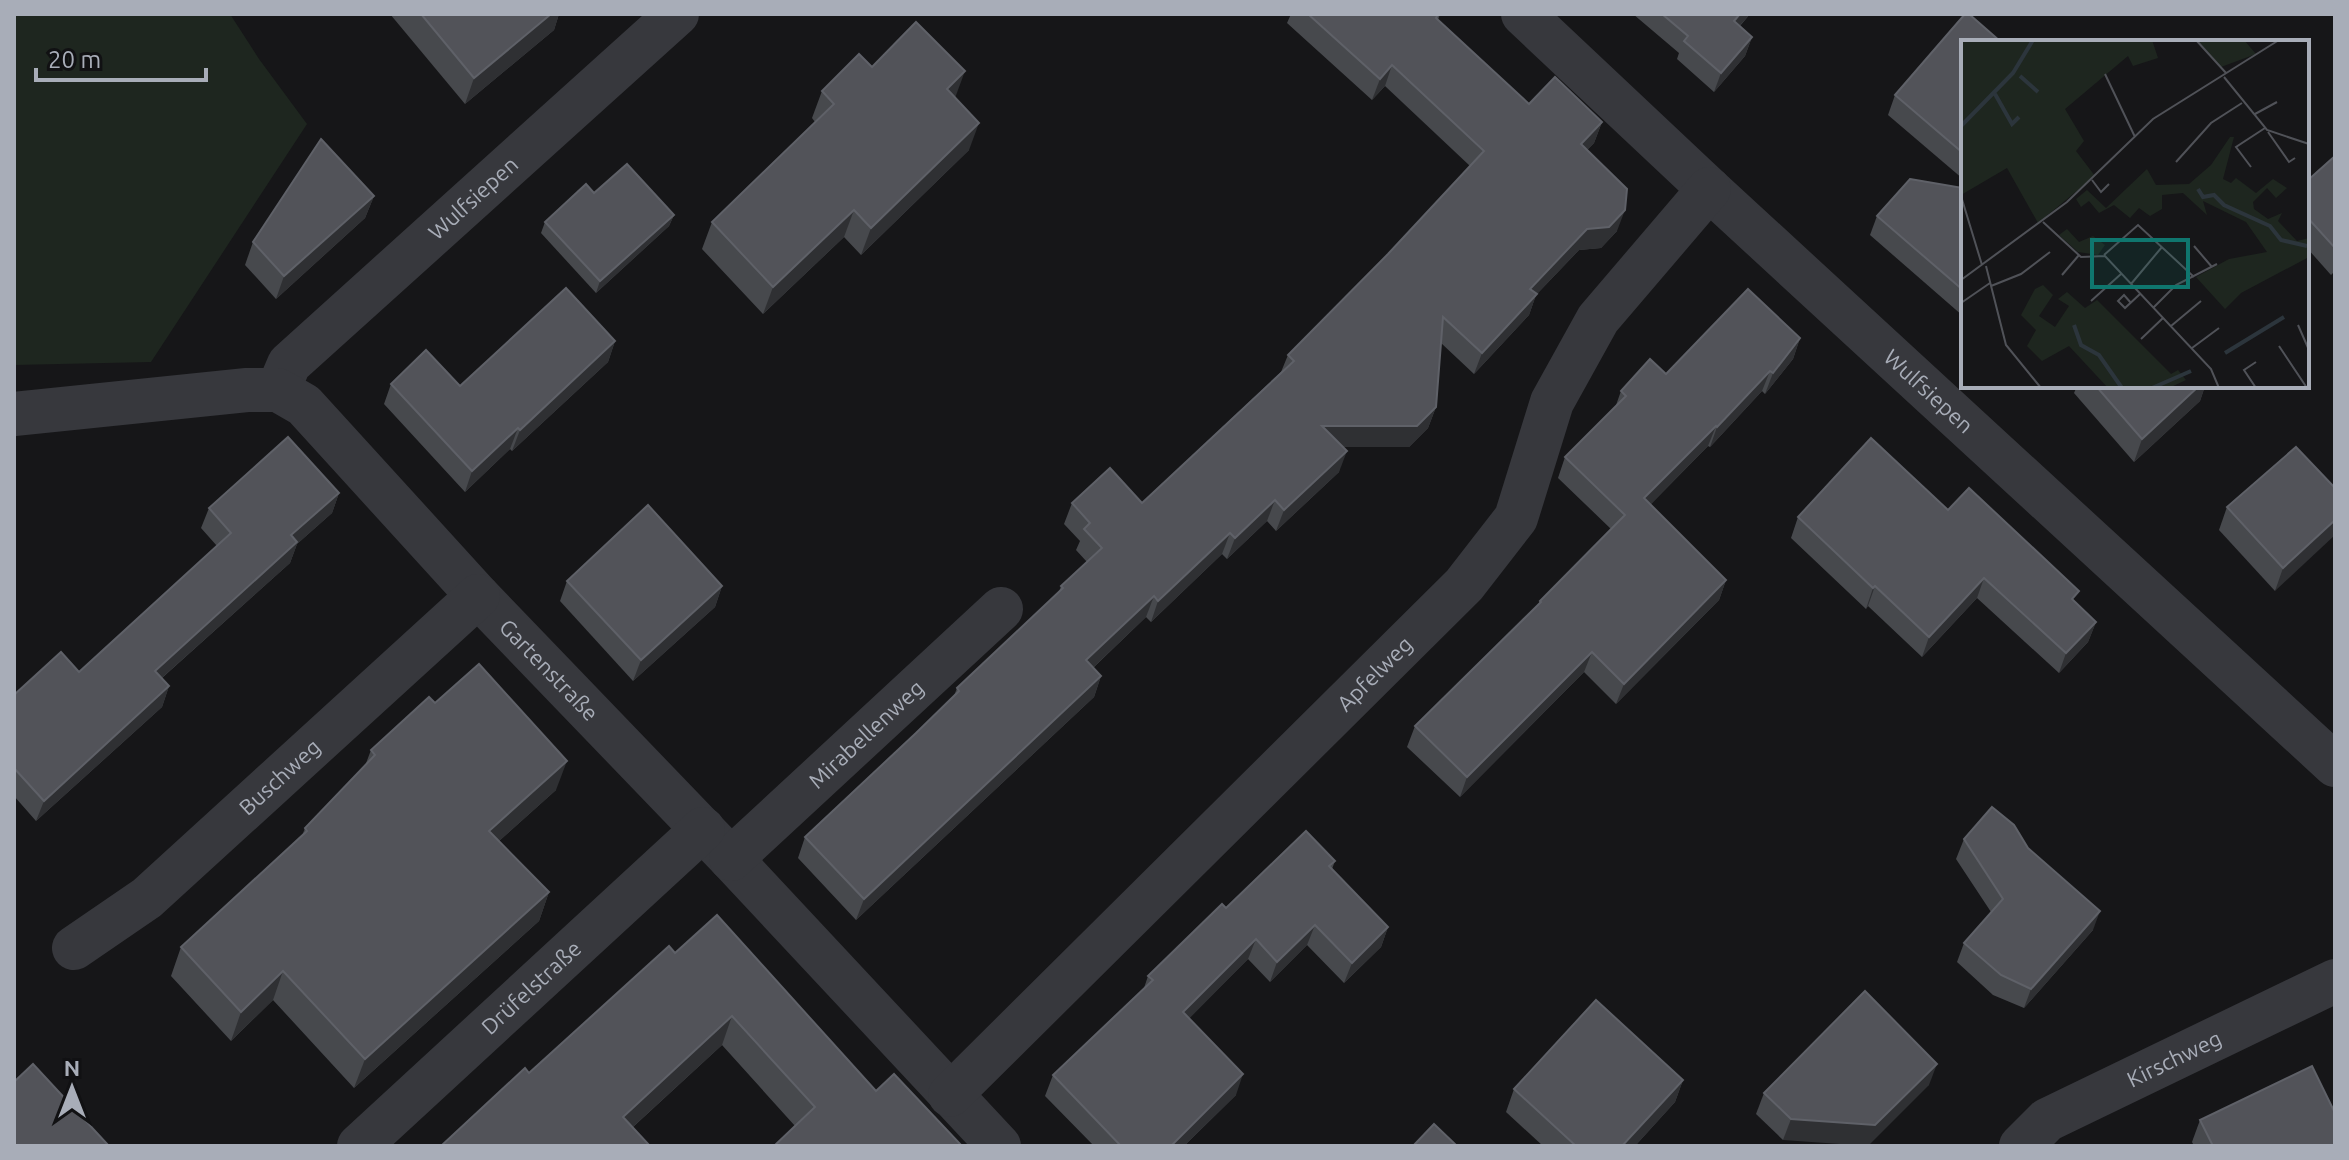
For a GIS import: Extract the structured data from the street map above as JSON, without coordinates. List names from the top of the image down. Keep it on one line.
{"streets":{"street":["Wulfsiepen","Gartenstraße","Apfelweg","Mirabellenweg","Buschweg","Drüfelstraße","Kirschweg"]},"crossings":[["Wulfsiepen","Gartenstraße"],["Wulfsiepen","Apfelweg"],["Gartenstraße","Apfelweg"],["Gartenstraße","Mirabellenweg"],["Gartenstraße","Buschweg"],["Gartenstraße","Drüfelstraße"],["Mirabellenweg","Drüfelstraße"]],"scale_bar":"20 m","north":"top"}
